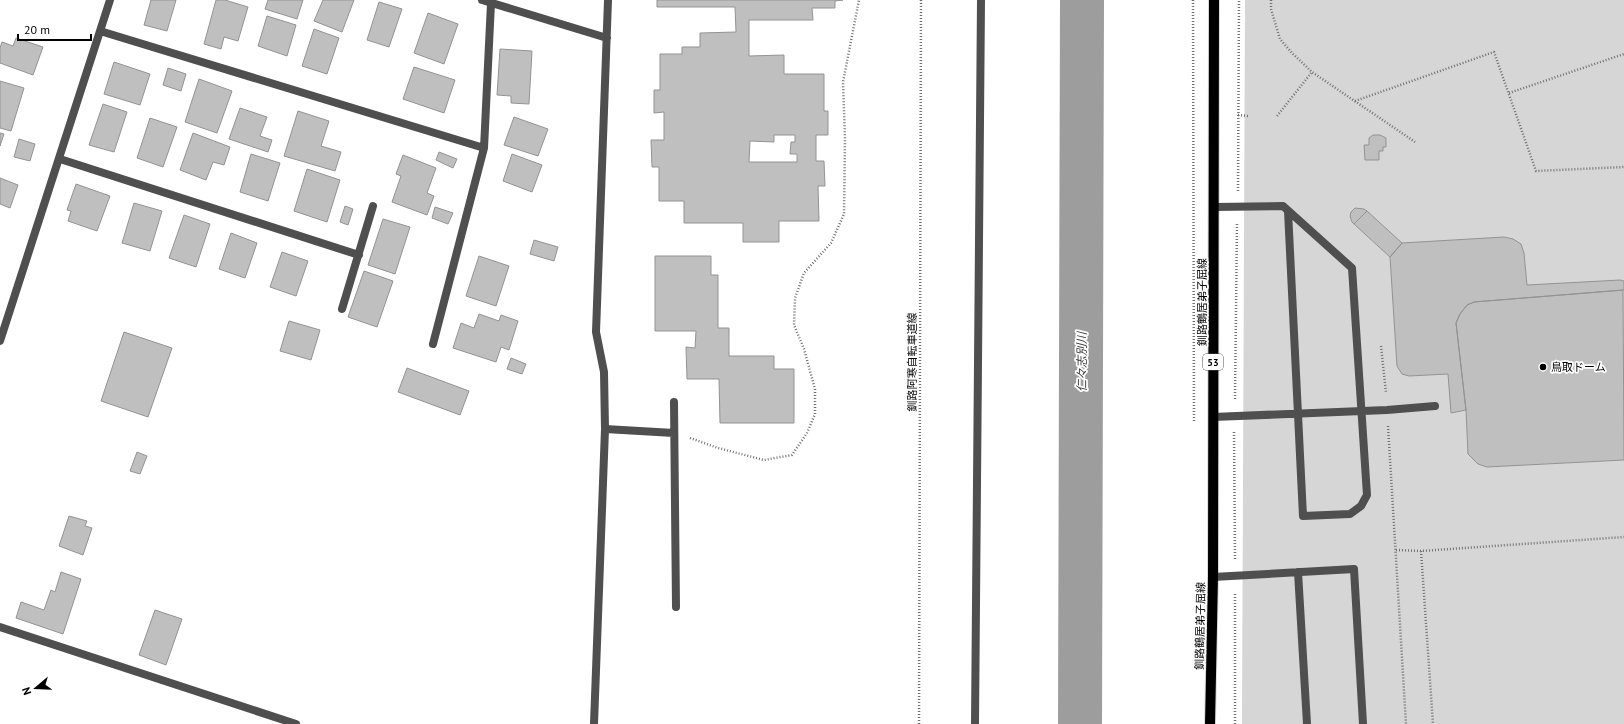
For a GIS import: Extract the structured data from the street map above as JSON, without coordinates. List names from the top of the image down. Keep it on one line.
{"streets":{"main road":["釧路鶴居弟子屈線","53"],"path":["釧路阿寒自転車道線"]},"water":["仁々志別川"],"places":["鳥取ドーム"],"scale_bar":"20 m","north":"left"}
